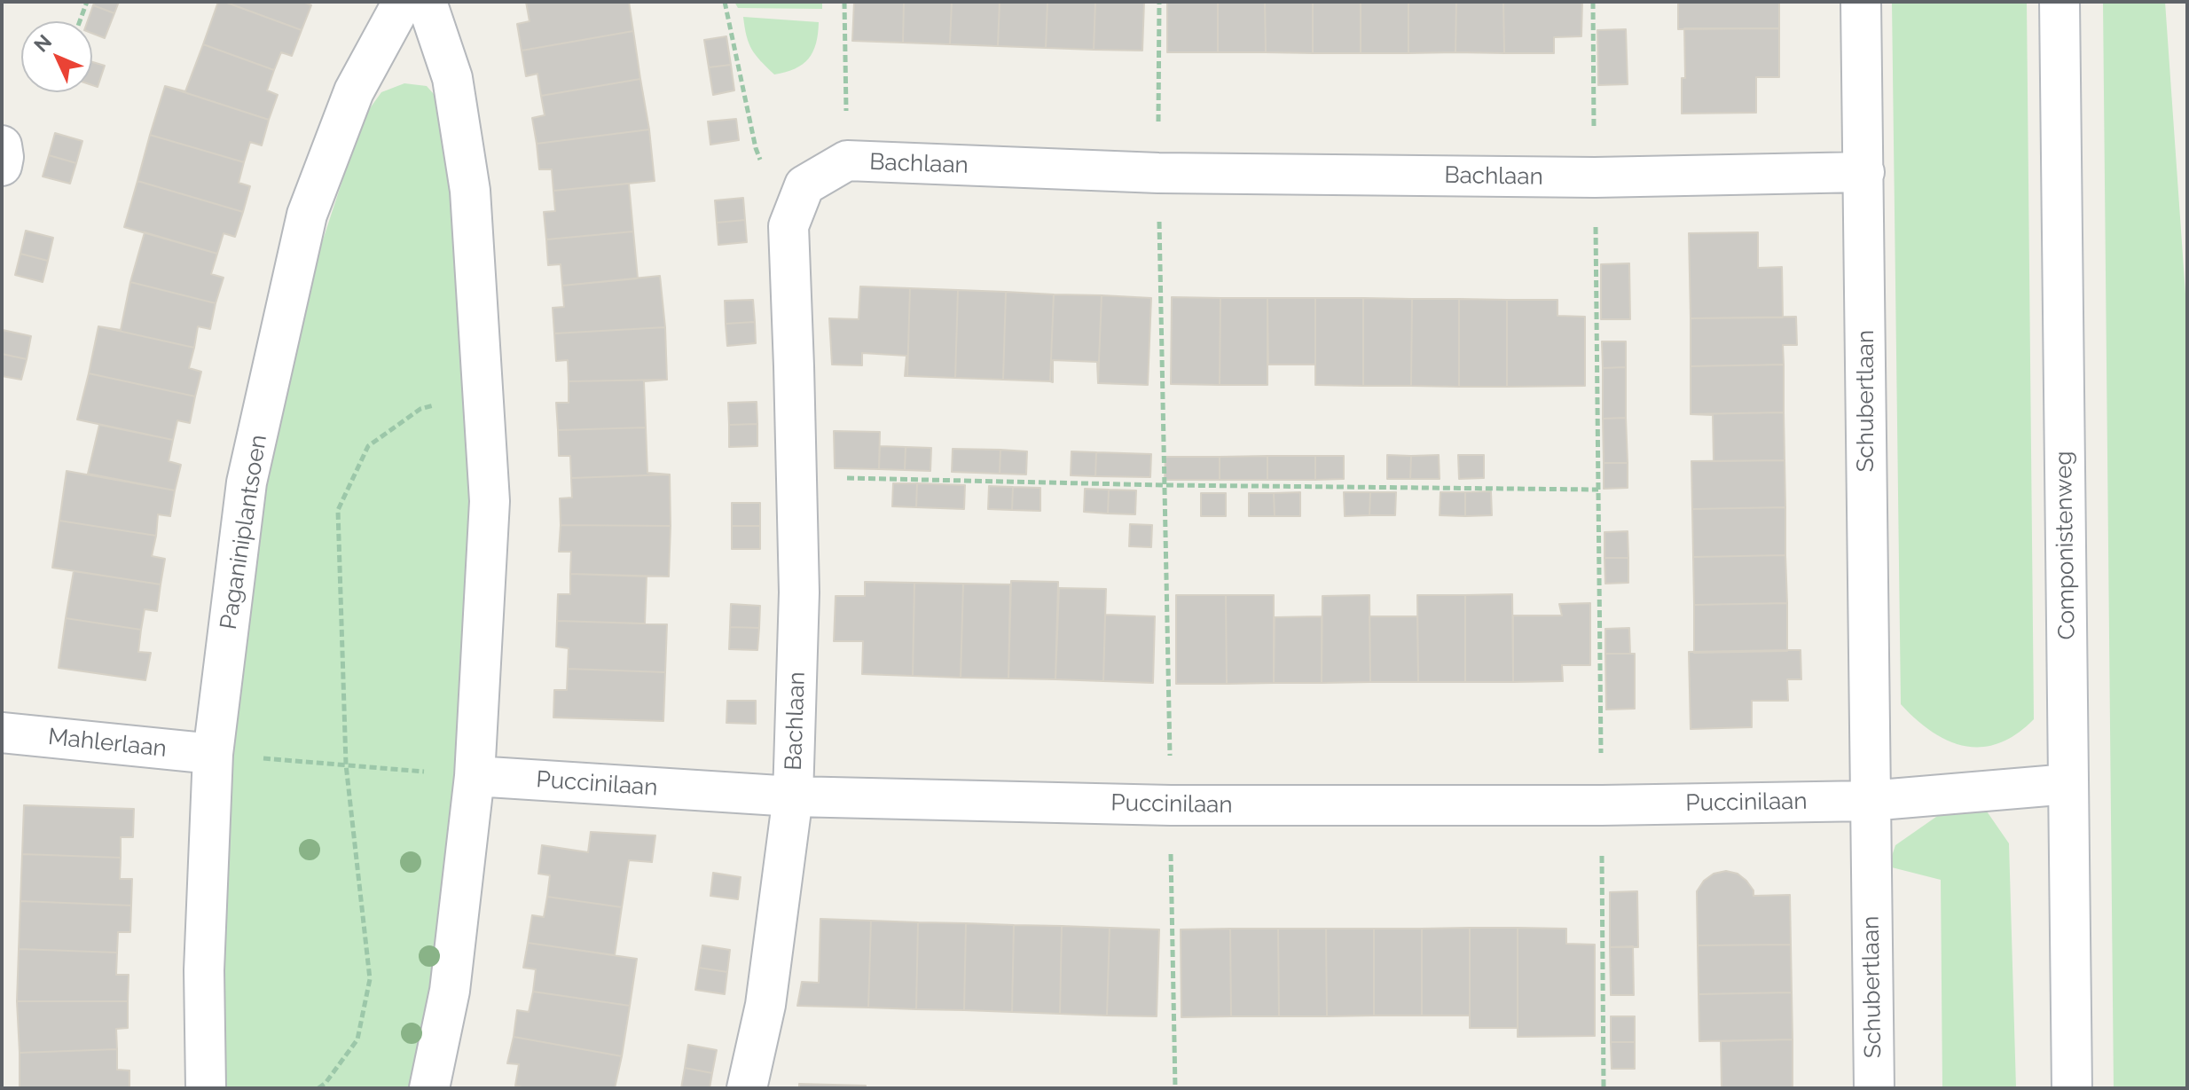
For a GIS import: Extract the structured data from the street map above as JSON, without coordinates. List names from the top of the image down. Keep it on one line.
{"streets":{"street":["Bachlaan","Schubertlaan","Paganiniplantsoen","Componistenweg","Mahlerlaan","Puccinilaan"]},"crossings":[["Bachlaan","Schubertlaan"],["Bachlaan","Puccinilaan"],["Schubertlaan","Puccinilaan"],["Paganiniplantsoen","Mahlerlaan"]],"north":"top left"}
